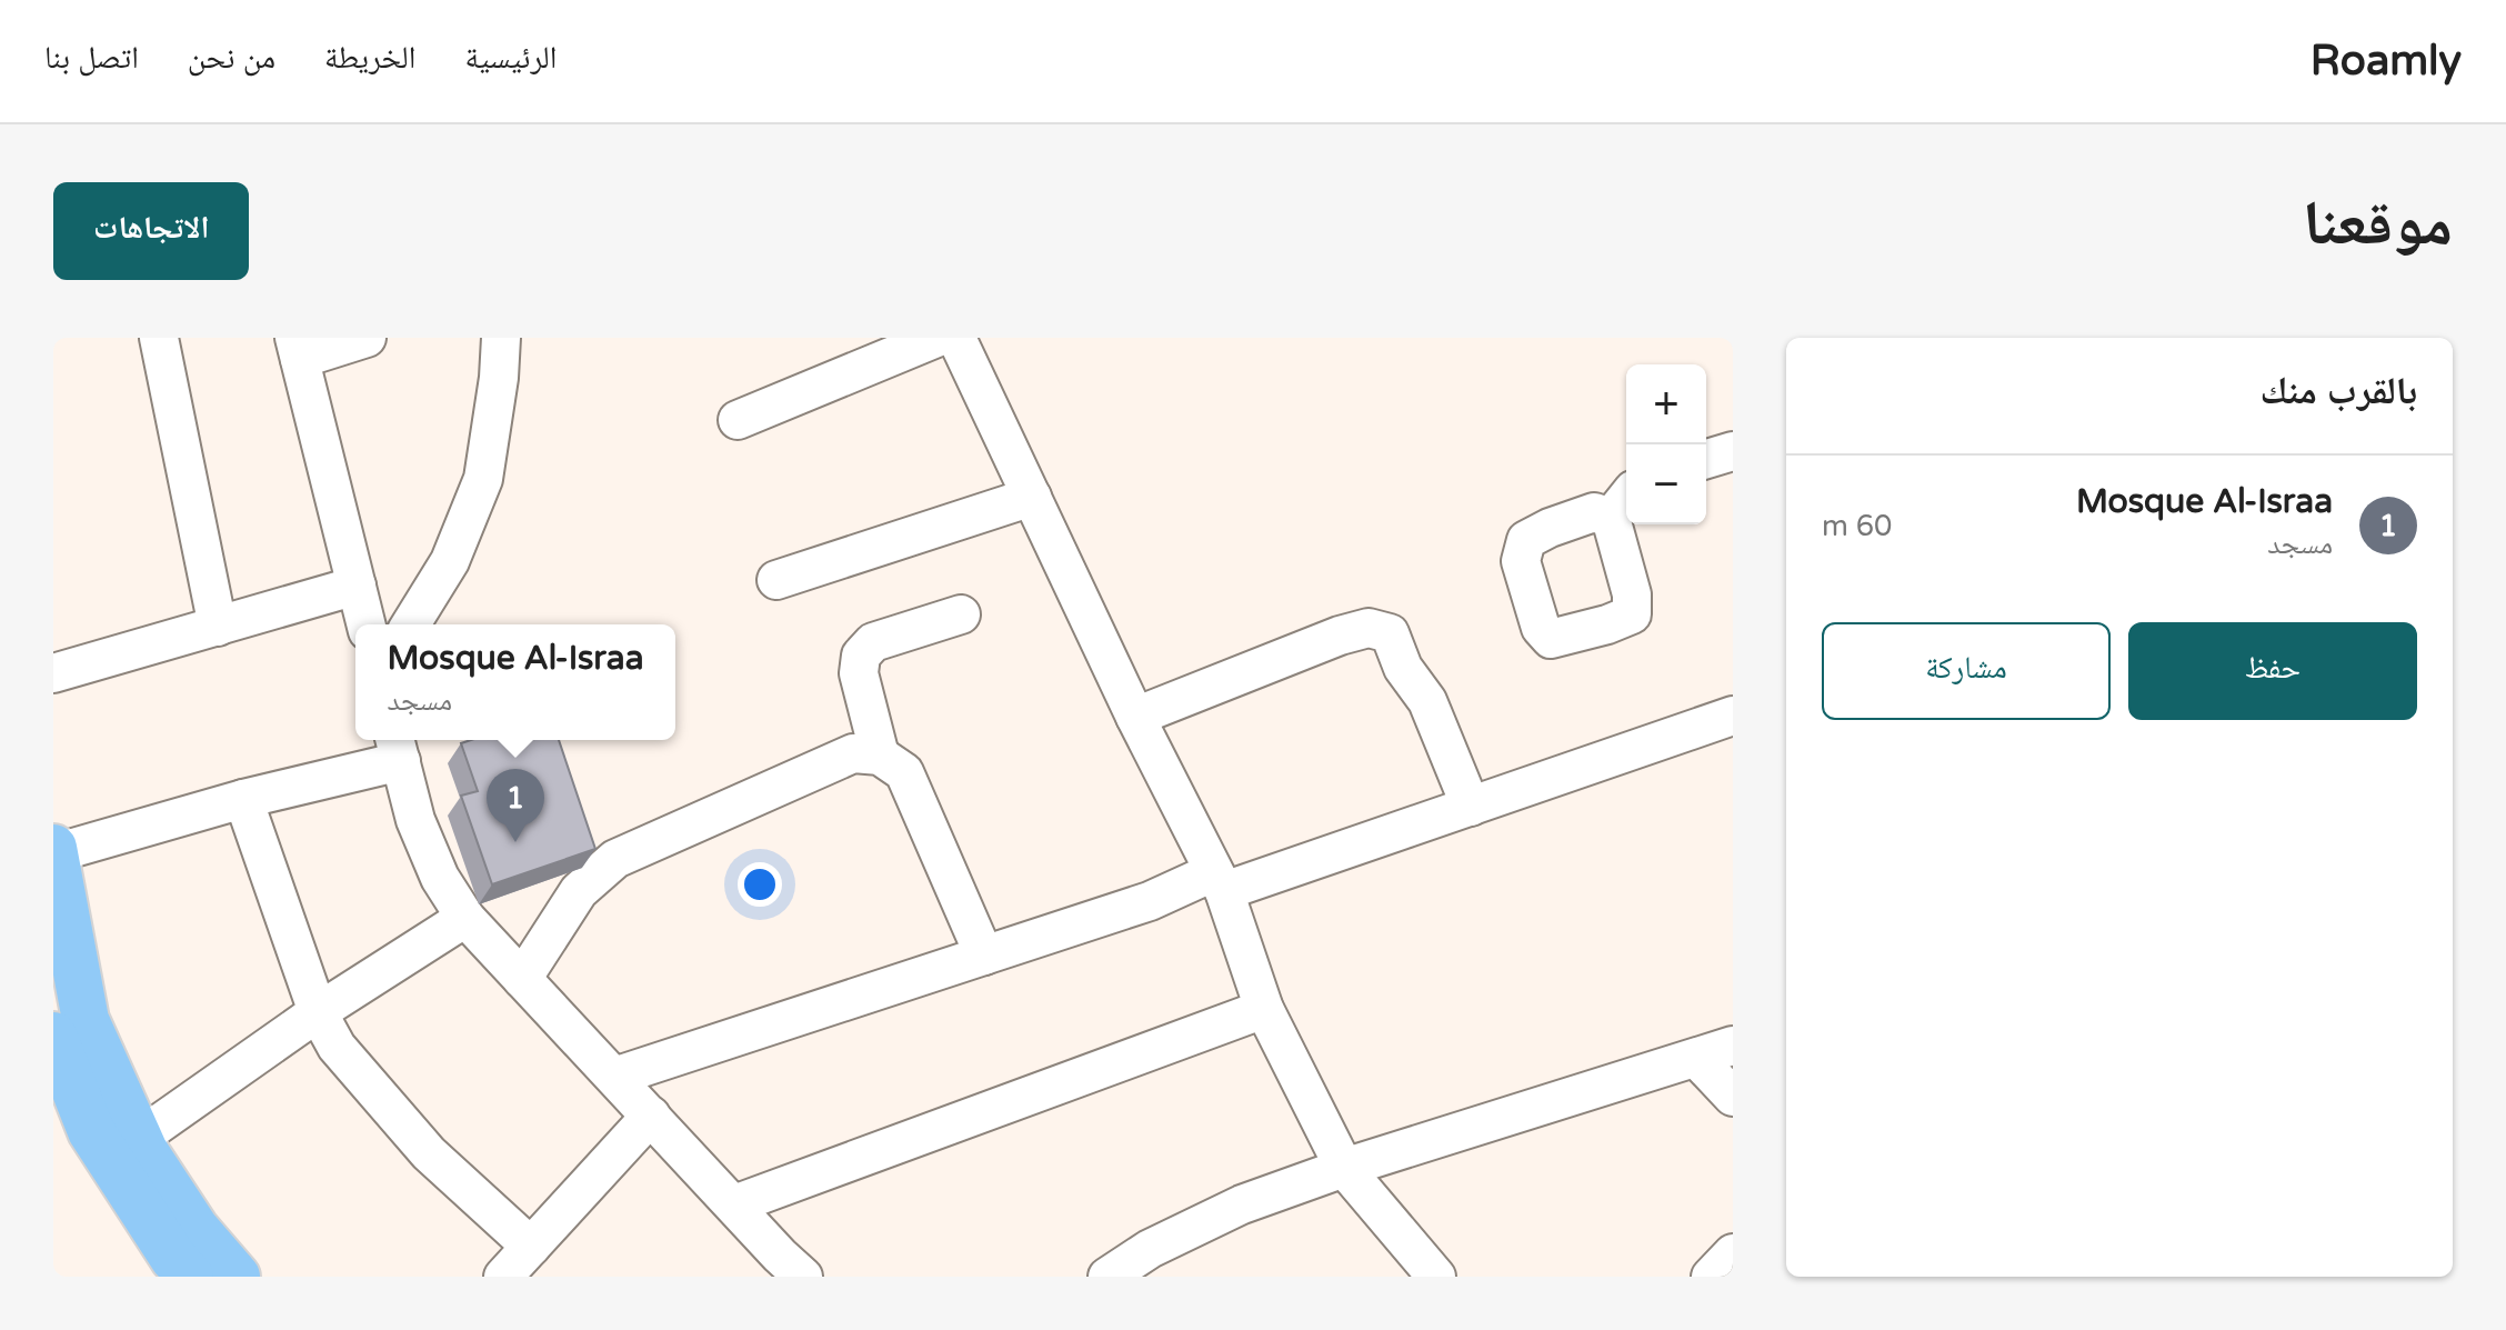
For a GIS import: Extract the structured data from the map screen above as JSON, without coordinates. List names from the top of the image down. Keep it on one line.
{"page":{"header":"Roamly","nav":["الرئيسية","الخريطة","من نحن","اتصل بنا"],"title":"موقعنا","buttons":["الاتجاهات",["حفظ","مشاركة"]],"heading":"بالقرب منك","map_buttons":["+","−"],"list":[{"mark":"1","name":"Mosque Al-Israa","note":"مسجد","value":"60 m"}],"popup":["Mosque Al-Israa","مسجد"],"pins":"1"}}
